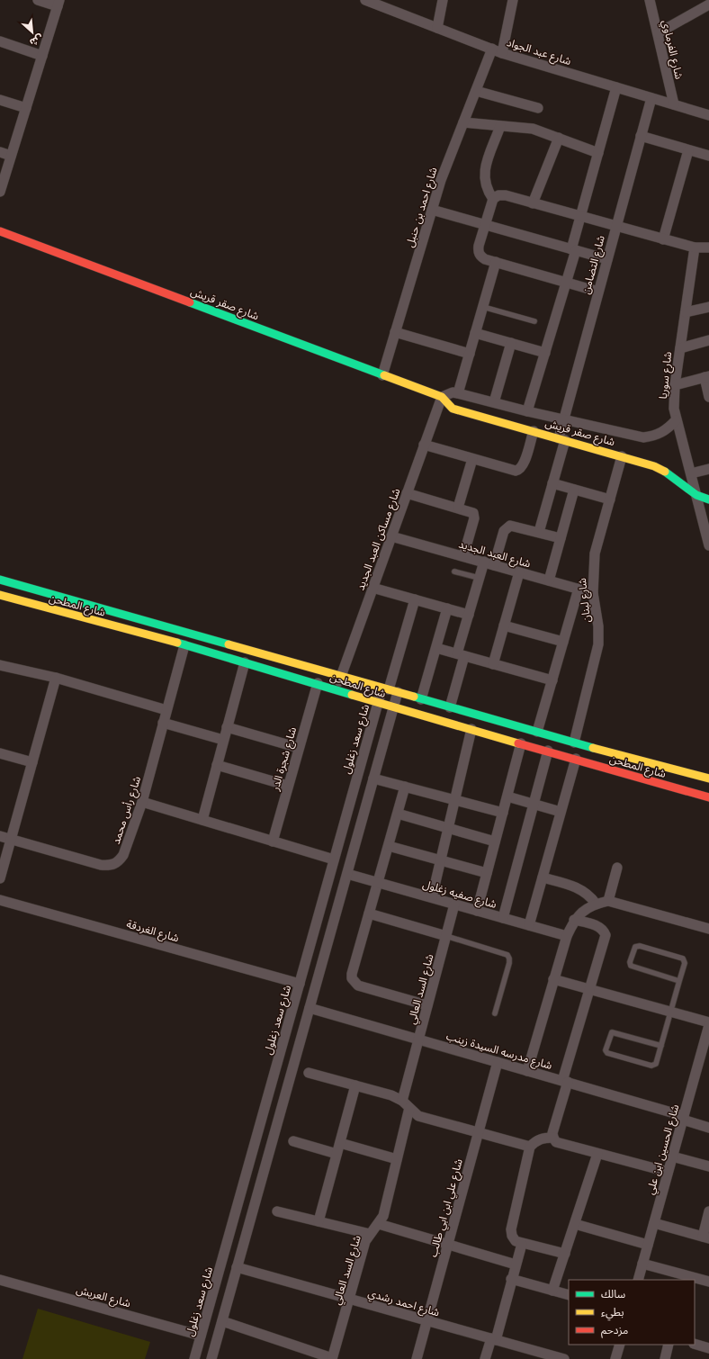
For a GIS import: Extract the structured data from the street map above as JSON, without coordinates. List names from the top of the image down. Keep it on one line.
{"streets":{"street":["شارع الفرماوي","شارع عبد الجواد","شارع احمد بن حنبل","شارع التضامن","شارع صقر قريش","شارع سوريا","شارع مساكن العبد الجديد","شارع العبد الجديد","شارع لبنان","شارع المطحن","شارع سعد زغلول","شارع شجرة الدر","شارع رأس محمد","شارع صفيه زغلول","شارع الغردقة","شارع السد العالي","شارع مدرسه السيدة زينب","شارع الحسين ابن علي","شارع علي ابن ابي طالب","شارع العريش","شارع احمد رشدي"]},"crossings":[["شارع الفرماوي","شارع عبد الجواد"],["شارع عبد الجواد","شارع احمد بن حنبل"],["شارع عبد الجواد","شارع التضامن"],["شارع احمد بن حنبل","شارع صقر قريش"],["شارع التضامن","شارع صقر قريش"],["شارع صقر قريش","شارع سوريا"],["شارع صقر قريش","شارع مساكن العبد الجديد"],["شارع صقر قريش","شارع لبنان"],["شارع مساكن العبد الجديد","شارع العبد الجديد"],["شارع مساكن العبد الجديد","شارع المطحن"],["شارع العبد الجديد","شارع لبنان"],["شارع لبنان","شارع المطحن"],["شارع المطحن","شارع سعد زغلول"],["شارع المطحن","شارع شجرة الدر"],["شارع المطحن","شارع رأس محمد"],["شارع سعد زغلول","شارع الغردقة"],["شارع سعد زغلول","شارع العريش"],["شارع صفيه زغلول","شارع السد العالي"],["شارع السد العالي","شارع مدرسه السيدة زينب"],["شارع السد العالي","شارع احمد رشدي"],["شارع مدرسه السيدة زينب","شارع الحسين ابن علي"],["شارع مدرسه السيدة زينب","شارع علي ابن ابي طالب"],["شارع علي ابن ابي طالب","شارع احمد رشدي"]],"legend":["سالك","بطيء","مزدحم"],"north":"bottom right"}
